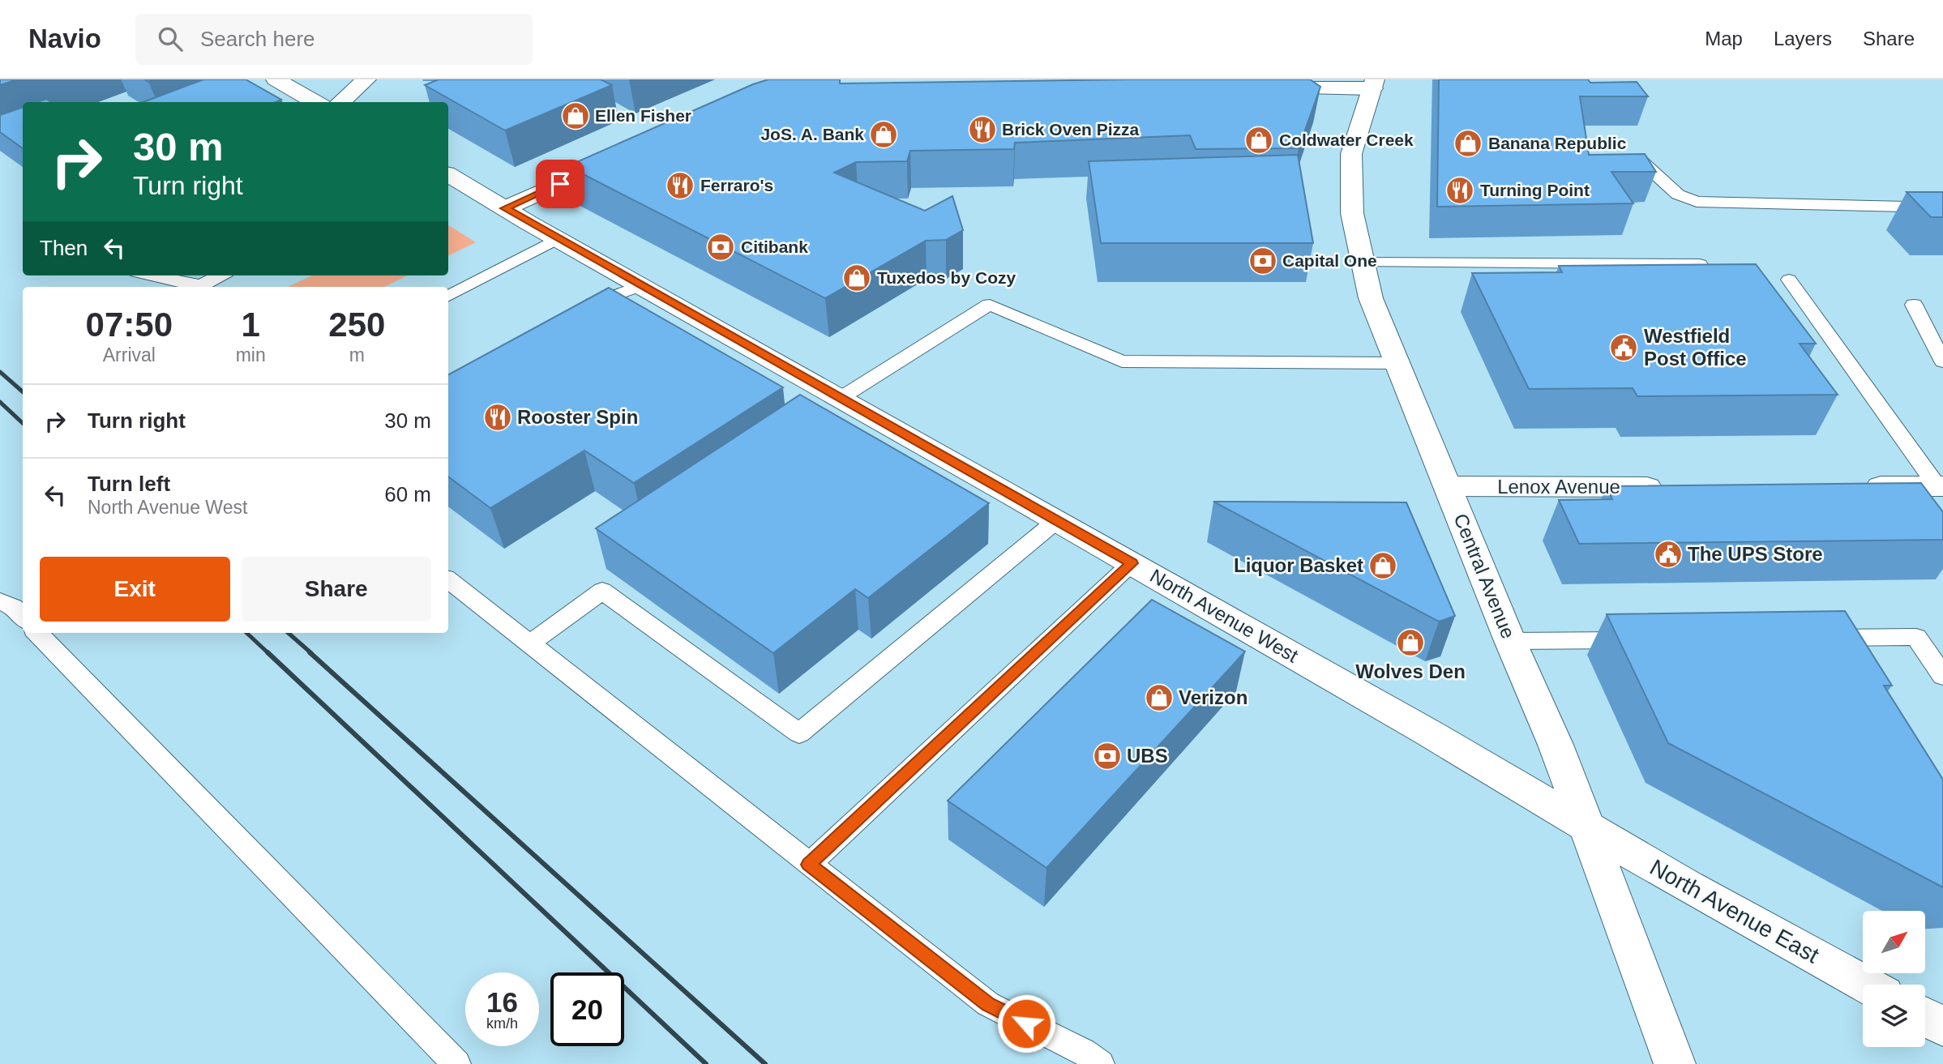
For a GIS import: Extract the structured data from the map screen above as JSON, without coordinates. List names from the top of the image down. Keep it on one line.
{"streets":{"main road":["Lenox Avenue","Central Avenue","North Avenue West","North Avenue East"]},"crossings":[["Lenox Avenue","Central Avenue"],["Central Avenue","North Avenue West"],["Central Avenue","North Avenue East"],["North Avenue West","North Avenue East"]],"places":{"shop":["Ellen Fisher","JoS. A. Bank","Coldwater Creek","Banana Republic","Tuxedos by Cozy","Liquor Basket","Wolves Den","Verizon"],"restaurant":["Brick Oven Pizza","Ferraro's","Turning Point","Rooster Spin"],"bank":["Citibank","Capital One","UBS"],"public building":["Westfield Post Office","The UPS Store"]},"north":"top right","page":{"header":"Navio","search":"Search here","nav":["Map","Layers","Share"],"turn":["30 m","Turn right"],"then":"Then","eta":["07:50","Arrival","1","min","250","m"],"list":[{"name":"Turn right","value":"30 m"},{"name":"Turn left","note":"North Avenue West","value":"60 m"}],"buttons":["Exit","Share"],"speed":"16 km/h","limit":"20"}}
